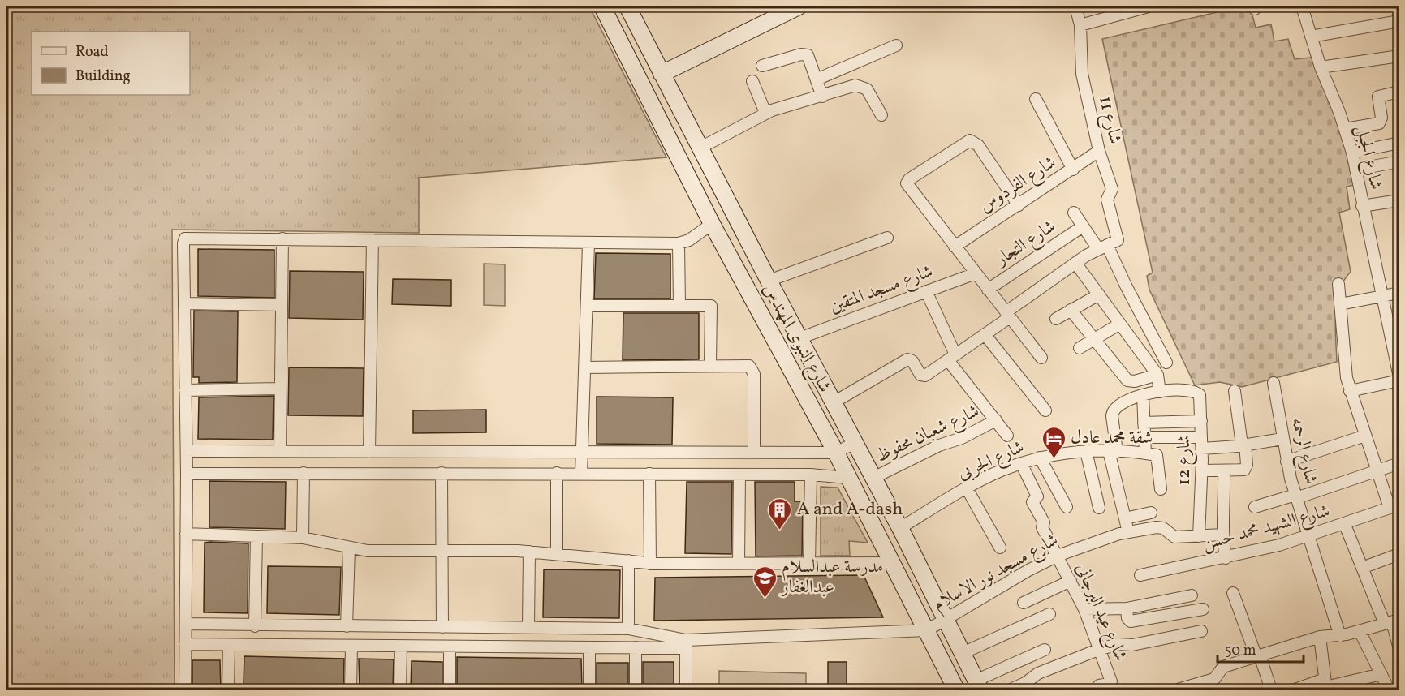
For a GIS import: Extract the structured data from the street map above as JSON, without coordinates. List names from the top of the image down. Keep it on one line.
{"streets":{"street":["شارع 11","شارع الجبل","شارع الفردوس","شارع التجار","شارع مسجد المتقين","شارع النبوى المهندس","شارع شعبان محفوظ","شارع الرحمه","شارع 12","شارع الجربى","شارع الشهيد محمد حسن","شارع مسجد نور الاسلام","شارع عيد البرجانى"]},"crossings":[["شارع 11","شارع الفردوس"],["شارع مسجد المتقين","شارع النبوى المهندس"],["شارع النبوى المهندس","شارع شعبان محفوظ"],["شارع النبوى المهندس","شارع الجربى"],["شارع النبوى المهندس","شارع مسجد نور الاسلام"],["شارع الرحمه","شارع الشهيد محمد حسن"],["شارع 12","شارع مسجد نور الاسلام"],["شارع الجربى","شارع عيد البرجانى"],["شارع مسجد نور الاسلام","شارع عيد البرجانى"]],"places":{"hotel":["شقة محمد عادل"],"building":["A and A-dash"],"school or university":["مدرسة عبدالسلام عبدالغفار"]},"legend":["Road","Building"],"scale_bar":"50 m"}
